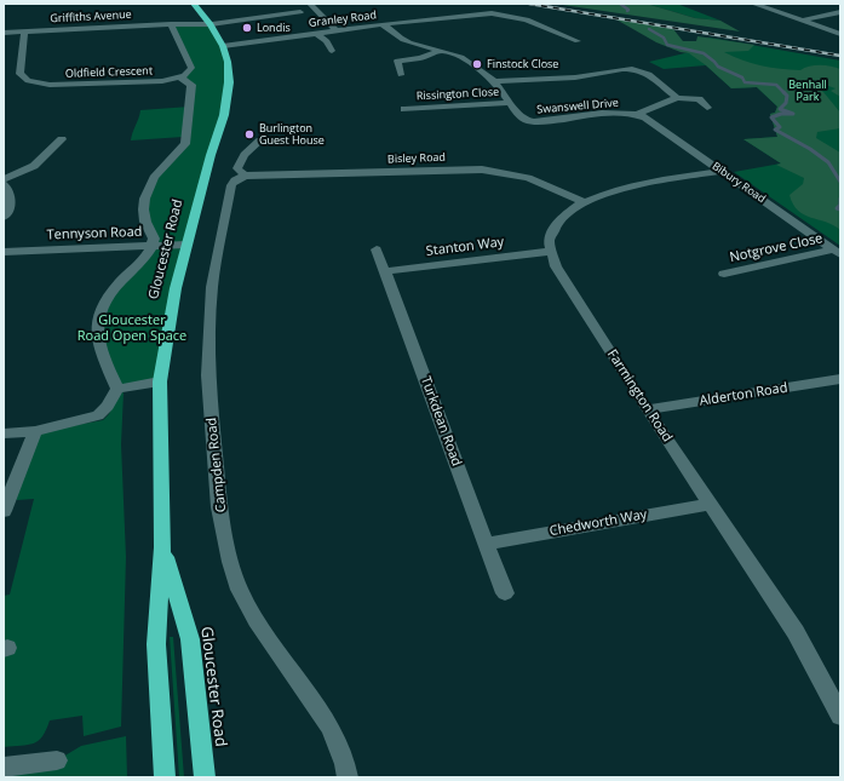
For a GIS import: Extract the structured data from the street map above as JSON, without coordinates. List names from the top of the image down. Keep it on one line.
{"streets":{"highway":["Gloucester Road"],"street":["Griffiths Avenue","Granley Road","Oldfield Crescent","Rissington Close","Swanswell Drive","Bisley Road","Bibury Road","Tennyson Road","Stanton Way","Notgrove Close","Alderton Road","Farmington Road","Turkdean Road","Campden Road","Chedworth Way"]},"crossings":[["Griffiths Avenue","Oldfield Crescent"],["Griffiths Avenue","Gloucester Road"],["Granley Road","Swanswell Drive"],["Granley Road","Gloucester Road"],["Rissington Close","Swanswell Drive"],["Swanswell Drive","Bibury Road"],["Bisley Road","Campden Road"],["Bibury Road","Notgrove Close"],["Tennyson Road","Gloucester Road"],["Stanton Way","Farmington Road"],["Stanton Way","Turkdean Road"],["Alderton Road","Farmington Road"],["Farmington Road","Chedworth Way"],["Turkdean Road","Chedworth Way"]],"parks":["Benhall Park","Gloucester Road Open Space"],"places":["Londis","Finstock Close","Burlington Guest House"]}
